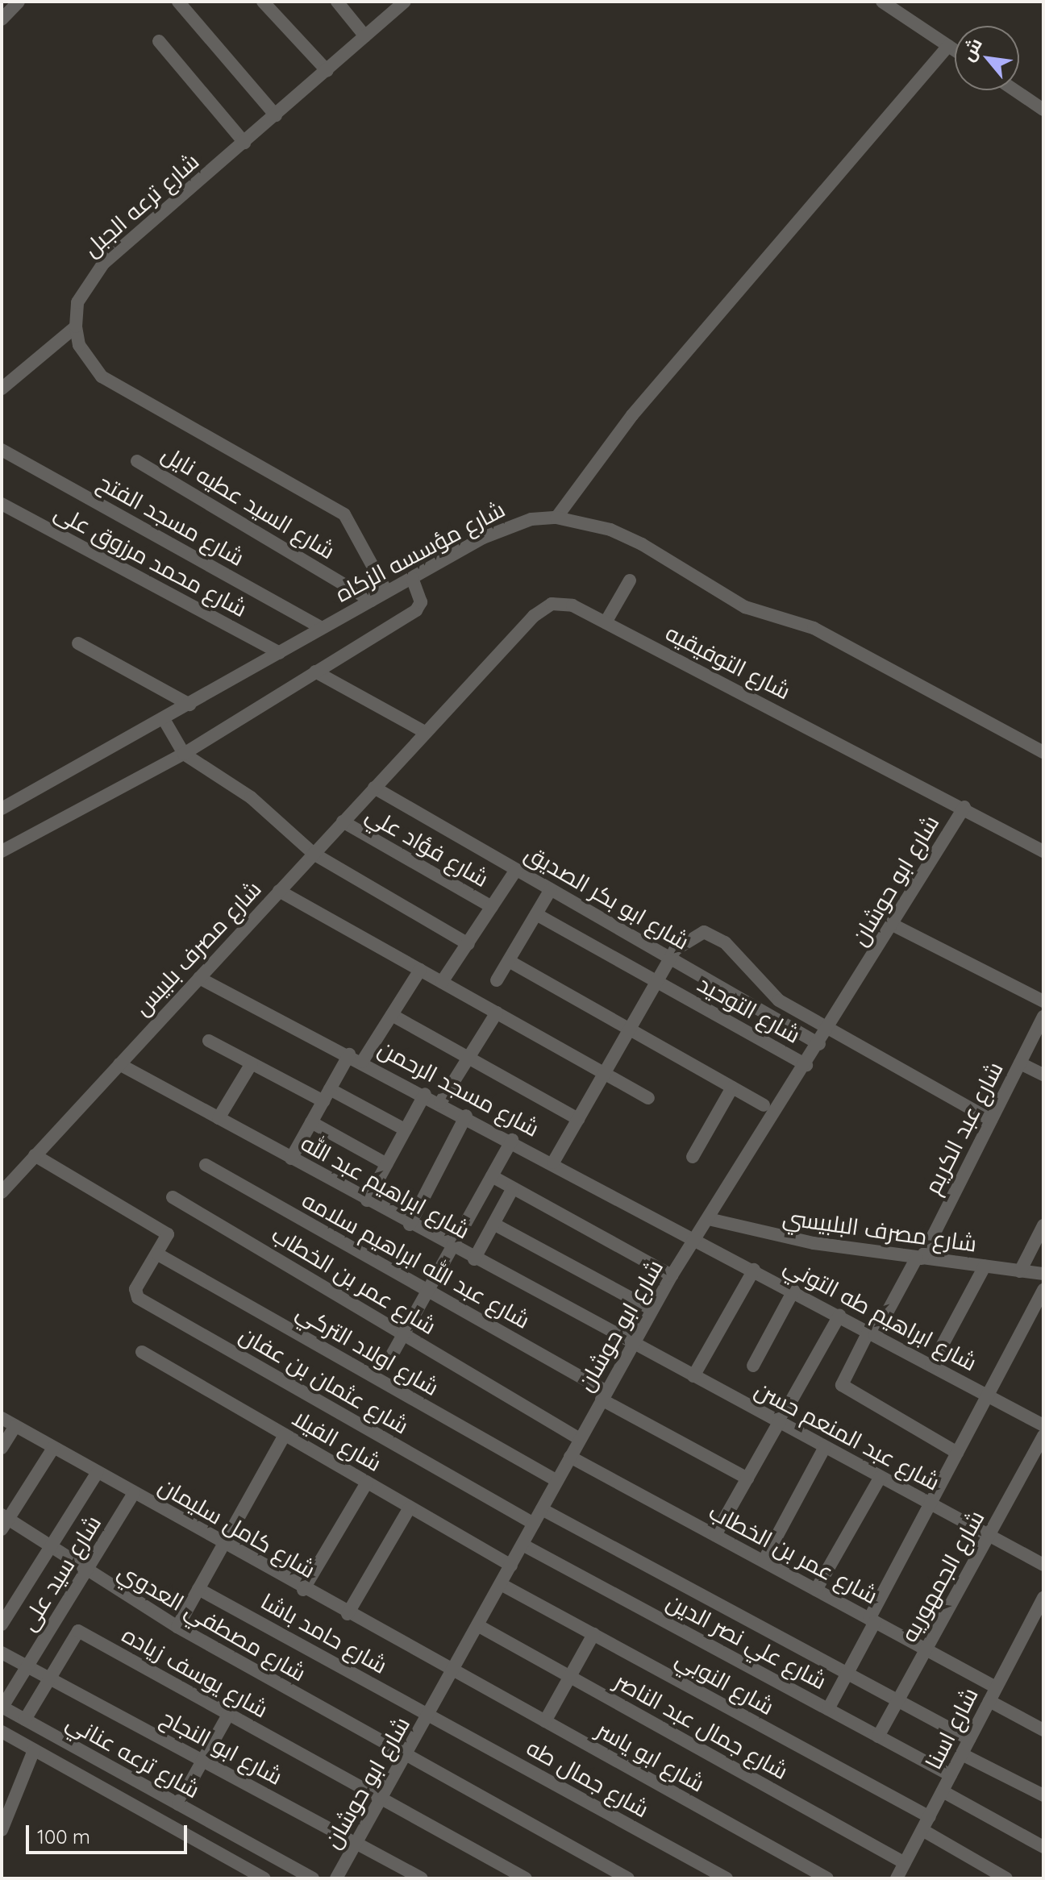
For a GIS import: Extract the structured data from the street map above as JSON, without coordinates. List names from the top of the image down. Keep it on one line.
{"streets":{"street":["شارع ترعه الجبل","شارع السيد عطيه نايل","شارع مسجد الفتح","شارع مؤسسه الزكاه","شارع محمد مرزوق على","شارع التوفيقيه","شارع فؤاد علي","شارع ابو حوشان","شارع ابو بكر الصديق","شارع مصرف بلبيس","شارع التوحيد","شارع مسجد الرحمن","شارع عبد الكريم","شارع ابراهيم عبد الله","شارع مصرف البلبيسي","شارع عبد الله ابراهيم سلامه","شارع عمر بن الخطاب","شارع ابراهيم طه التوني","شارع اولاد التركي","شارع عثمان بن عفان","شارع عبد المنعم حسن","شارع الفيلا","شارع كامل سليمان","شارع سيد على","شارع الجمهوريه","شارع مصطفي العدوي","شارع حامد باشا","شارع علي نصر الدين","شارع يوسف زياده","شارع النوبي","شارع جمال عبد الناصر","شارع اسنا","شارع ابو النجاح","شارع ترعه عناني","شارع ابو ياسر","شارع جمال طه"]},"crossings":[["شارع السيد عطيه نايل","شارع مؤسسه الزكاه"],["شارع مسجد الفتح","شارع مؤسسه الزكاه"],["شارع مؤسسه الزكاه","شارع محمد مرزوق على"],["شارع التوفيقيه","شارع ابو حوشان"],["شارع التوفيقيه","شارع مصرف بلبيس"],["شارع فؤاد علي","شارع مصرف بلبيس"],["شارع ابو حوشان","شارع ابو بكر الصديق"],["شارع ابو حوشان","شارع التوحيد"],["شارع ابو حوشان","شارع مسجد الرحمن"],["شارع ابو حوشان","شارع ابراهيم عبد الله"],["شارع ابو حوشان","شارع مصرف البلبيسي"],["شارع ابو حوشان","شارع عبد الله ابراهيم سلامه"],["شارع ابو حوشان","شارع عمر بن الخطاب"],["شارع ابو حوشان","شارع ابراهيم طه التوني"],["شارع ابو حوشان","شارع اولاد التركي"],["شارع ابو حوشان","شارع عثمان بن عفان"],["شارع ابو حوشان","شارع عبد المنعم حسن"],["شارع ابو حوشان","شارع الفيلا"],["شارع ابو حوشان","شارع كامل سليمان"],["شارع ابو حوشان","شارع مصطفي العدوي"],["شارع ابو حوشان","شارع حامد باشا"],["شارع ابو حوشان","شارع علي نصر الدين"],["شارع ابو حوشان","شارع يوسف زياده"],["شارع ابو حوشان","شارع النوبي"],["شارع ابو حوشان","شارع جمال عبد الناصر"],["شارع ابو حوشان","شارع ابو النجاح"],["شارع ابو حوشان","شارع ابو ياسر"],["شارع ابو حوشان","شارع جمال طه"],["شارع ابو بكر الصديق","شارع مصرف بلبيس"],["شارع مصرف بلبيس","شارع مسجد الرحمن"],["شارع مصرف بلبيس","شارع ابراهيم عبد الله"],["شارع مسجد الرحمن","شارع ابراهيم طه التوني"],["شارع عبد الكريم","شارع مصرف البلبيسي"],["شارع عبد الكريم","شارع ابراهيم طه التوني"],["شارع ابراهيم عبد الله","شارع عبد المنعم حسن"],["شارع عمر بن الخطاب","شارع الجمهوريه"],["شارع عمر بن الخطاب","شارع اسنا"],["شارع اولاد التركي","شارع عثمان بن عفان"],["شارع عبد المنعم حسن","شارع الجمهوريه"],["شارع كامل سليمان","شارع سيد على"],["شارع كامل سليمان","شارع ابو ياسر"],["شارع سيد على","شارع مصطفي العدوي"],["شارع سيد على","شارع ابو النجاح"],["شارع سيد على","شارع ترعه عناني"],["شارع الجمهوريه","شارع علي نصر الدين"],["شارع حامد باشا","شارع جمال طه"],["شارع علي نصر الدين","شارع اسنا"],["شارع يوسف زياده","شارع ابو النجاح"],["شارع يوسف زياده","شارع ترعه عناني"],["شارع النوبي","شارع اسنا"],["شارع جمال عبد الناصر","شارع اسنا"]],"scale_bar":"100 m","north":"top left"}
